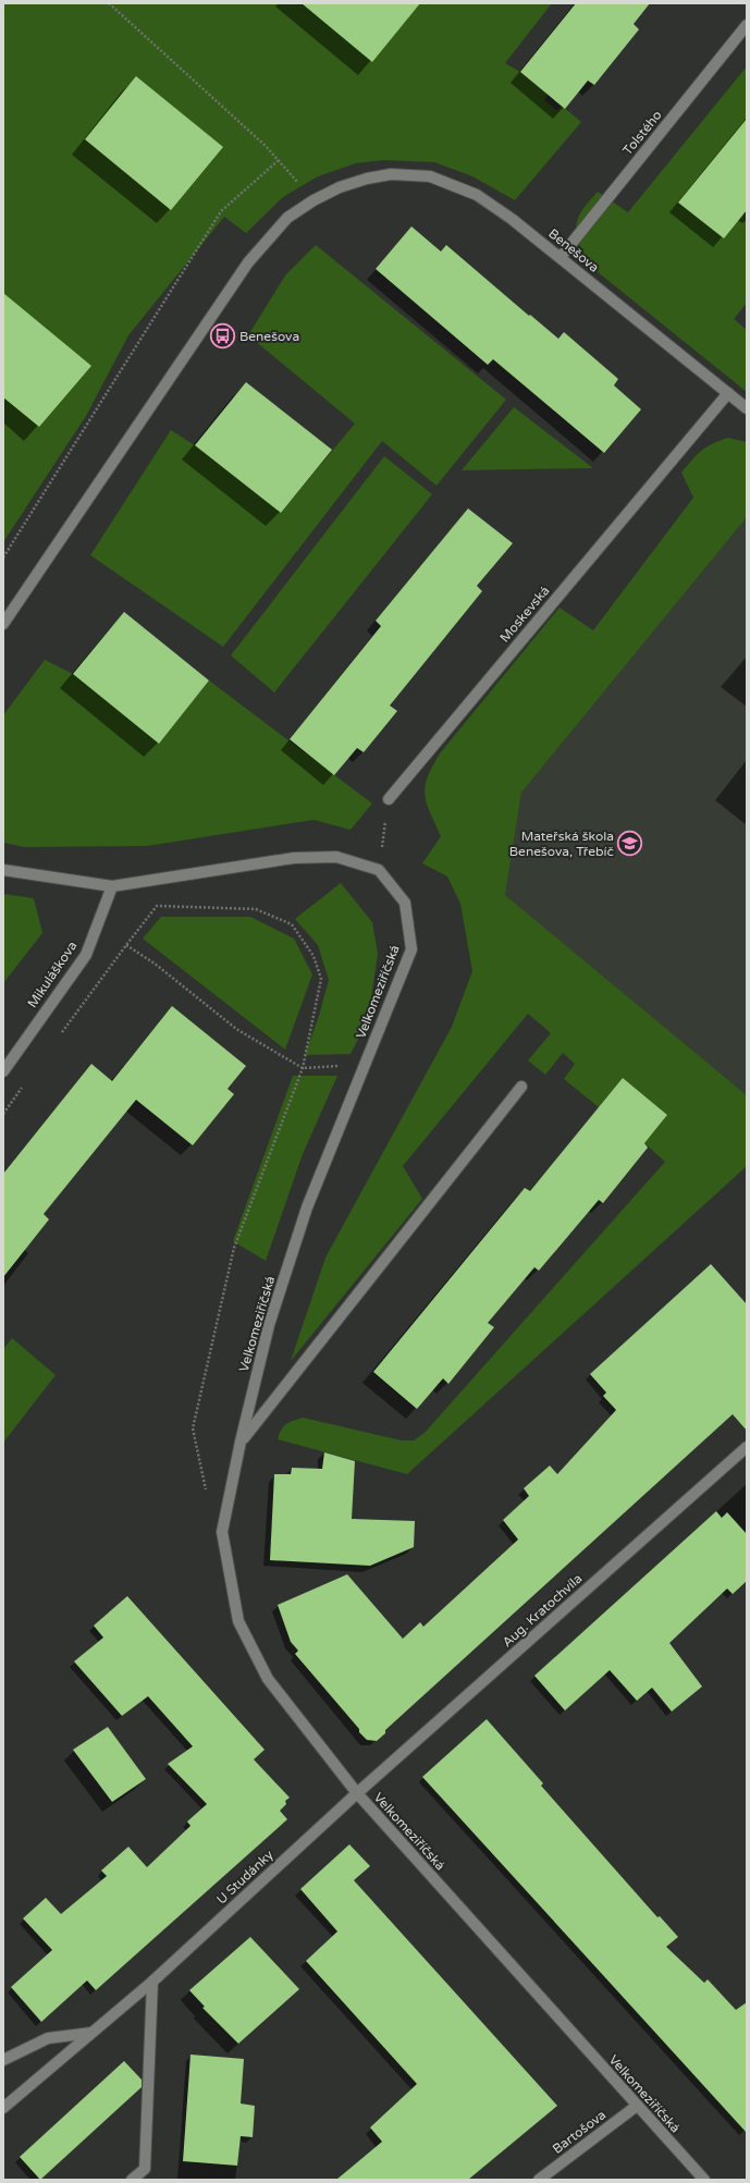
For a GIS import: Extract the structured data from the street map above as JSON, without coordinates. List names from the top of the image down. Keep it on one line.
{"streets":{"street":["Tolstého","Benešova","Moskevská","Mikuláškova","Velkomeziříčská","Aug. Kratochvíla","U Studánky","Bartošova"]},"crossings":[["Tolstého","Benešova"],["Benešova","Moskevská"],["Velkomeziříčská","Aug. Kratochvíla"],["Velkomeziříčská","U Studánky"],["Velkomeziříčská","Bartošova"],["Aug. Kratochvíla","U Studánky"]],"places":{"bus stop":["Benešova"],"school or university":["Mateřská škola Benešova, Třebíč"]}}
